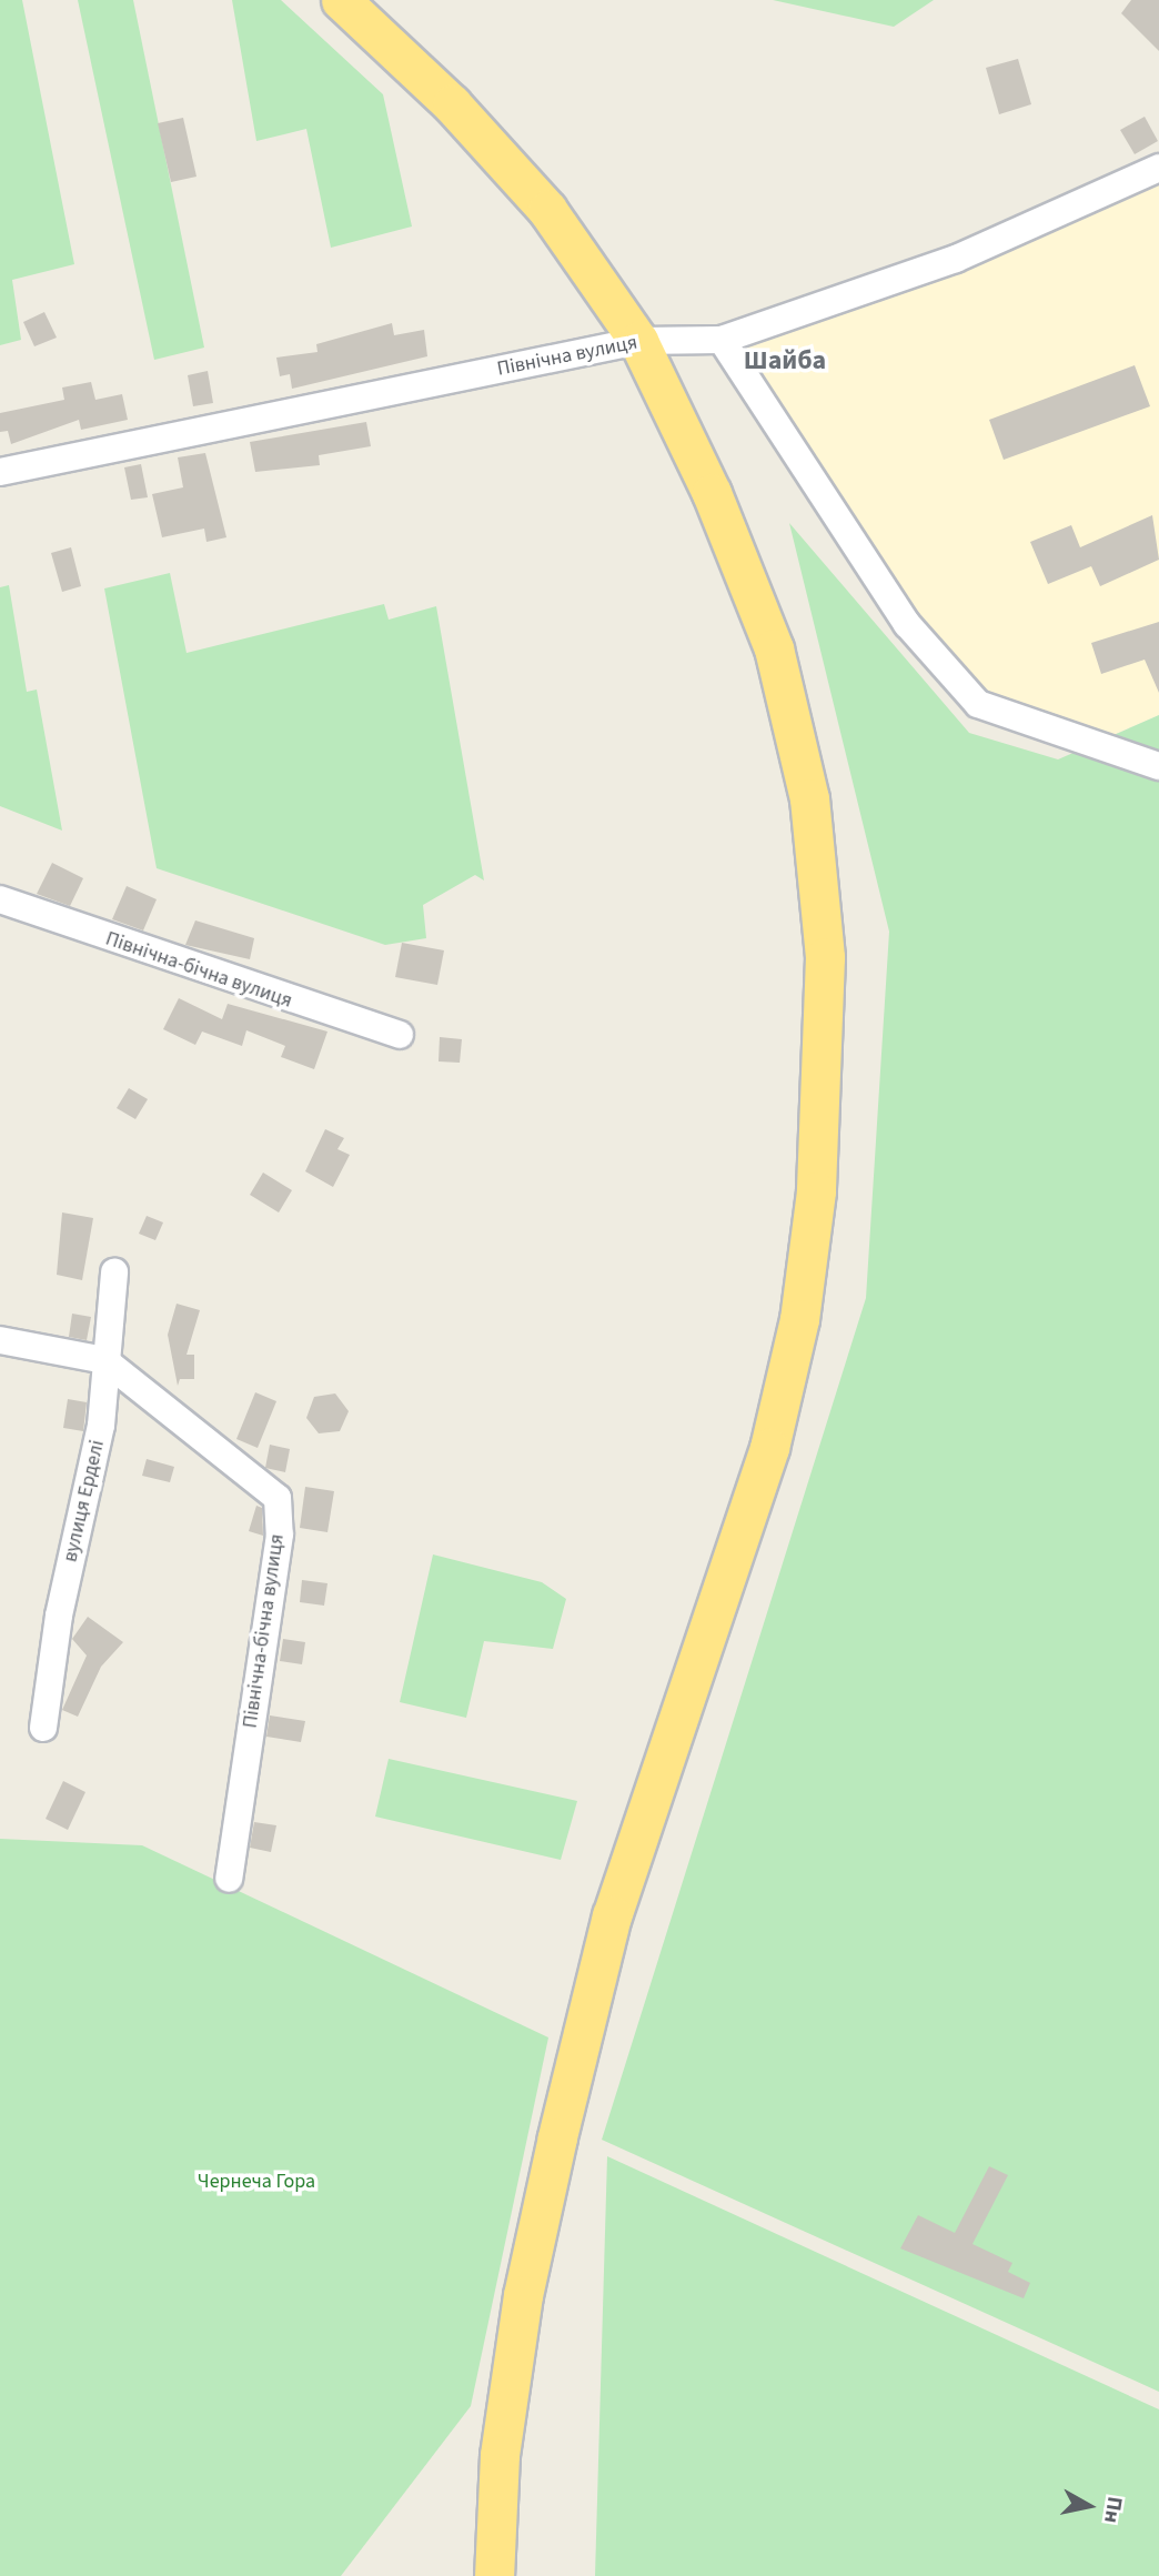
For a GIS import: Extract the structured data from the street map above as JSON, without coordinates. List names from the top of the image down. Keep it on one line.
{"streets":{"street":["Північна вулиця","Північна-бічна вулиця","вулиця Ерделі"]},"crossings":[["Північна-бічна вулиця","вулиця Ерделі"]],"districts":["Шайба"],"parks":["Чернеча Гора"],"north":"right"}
